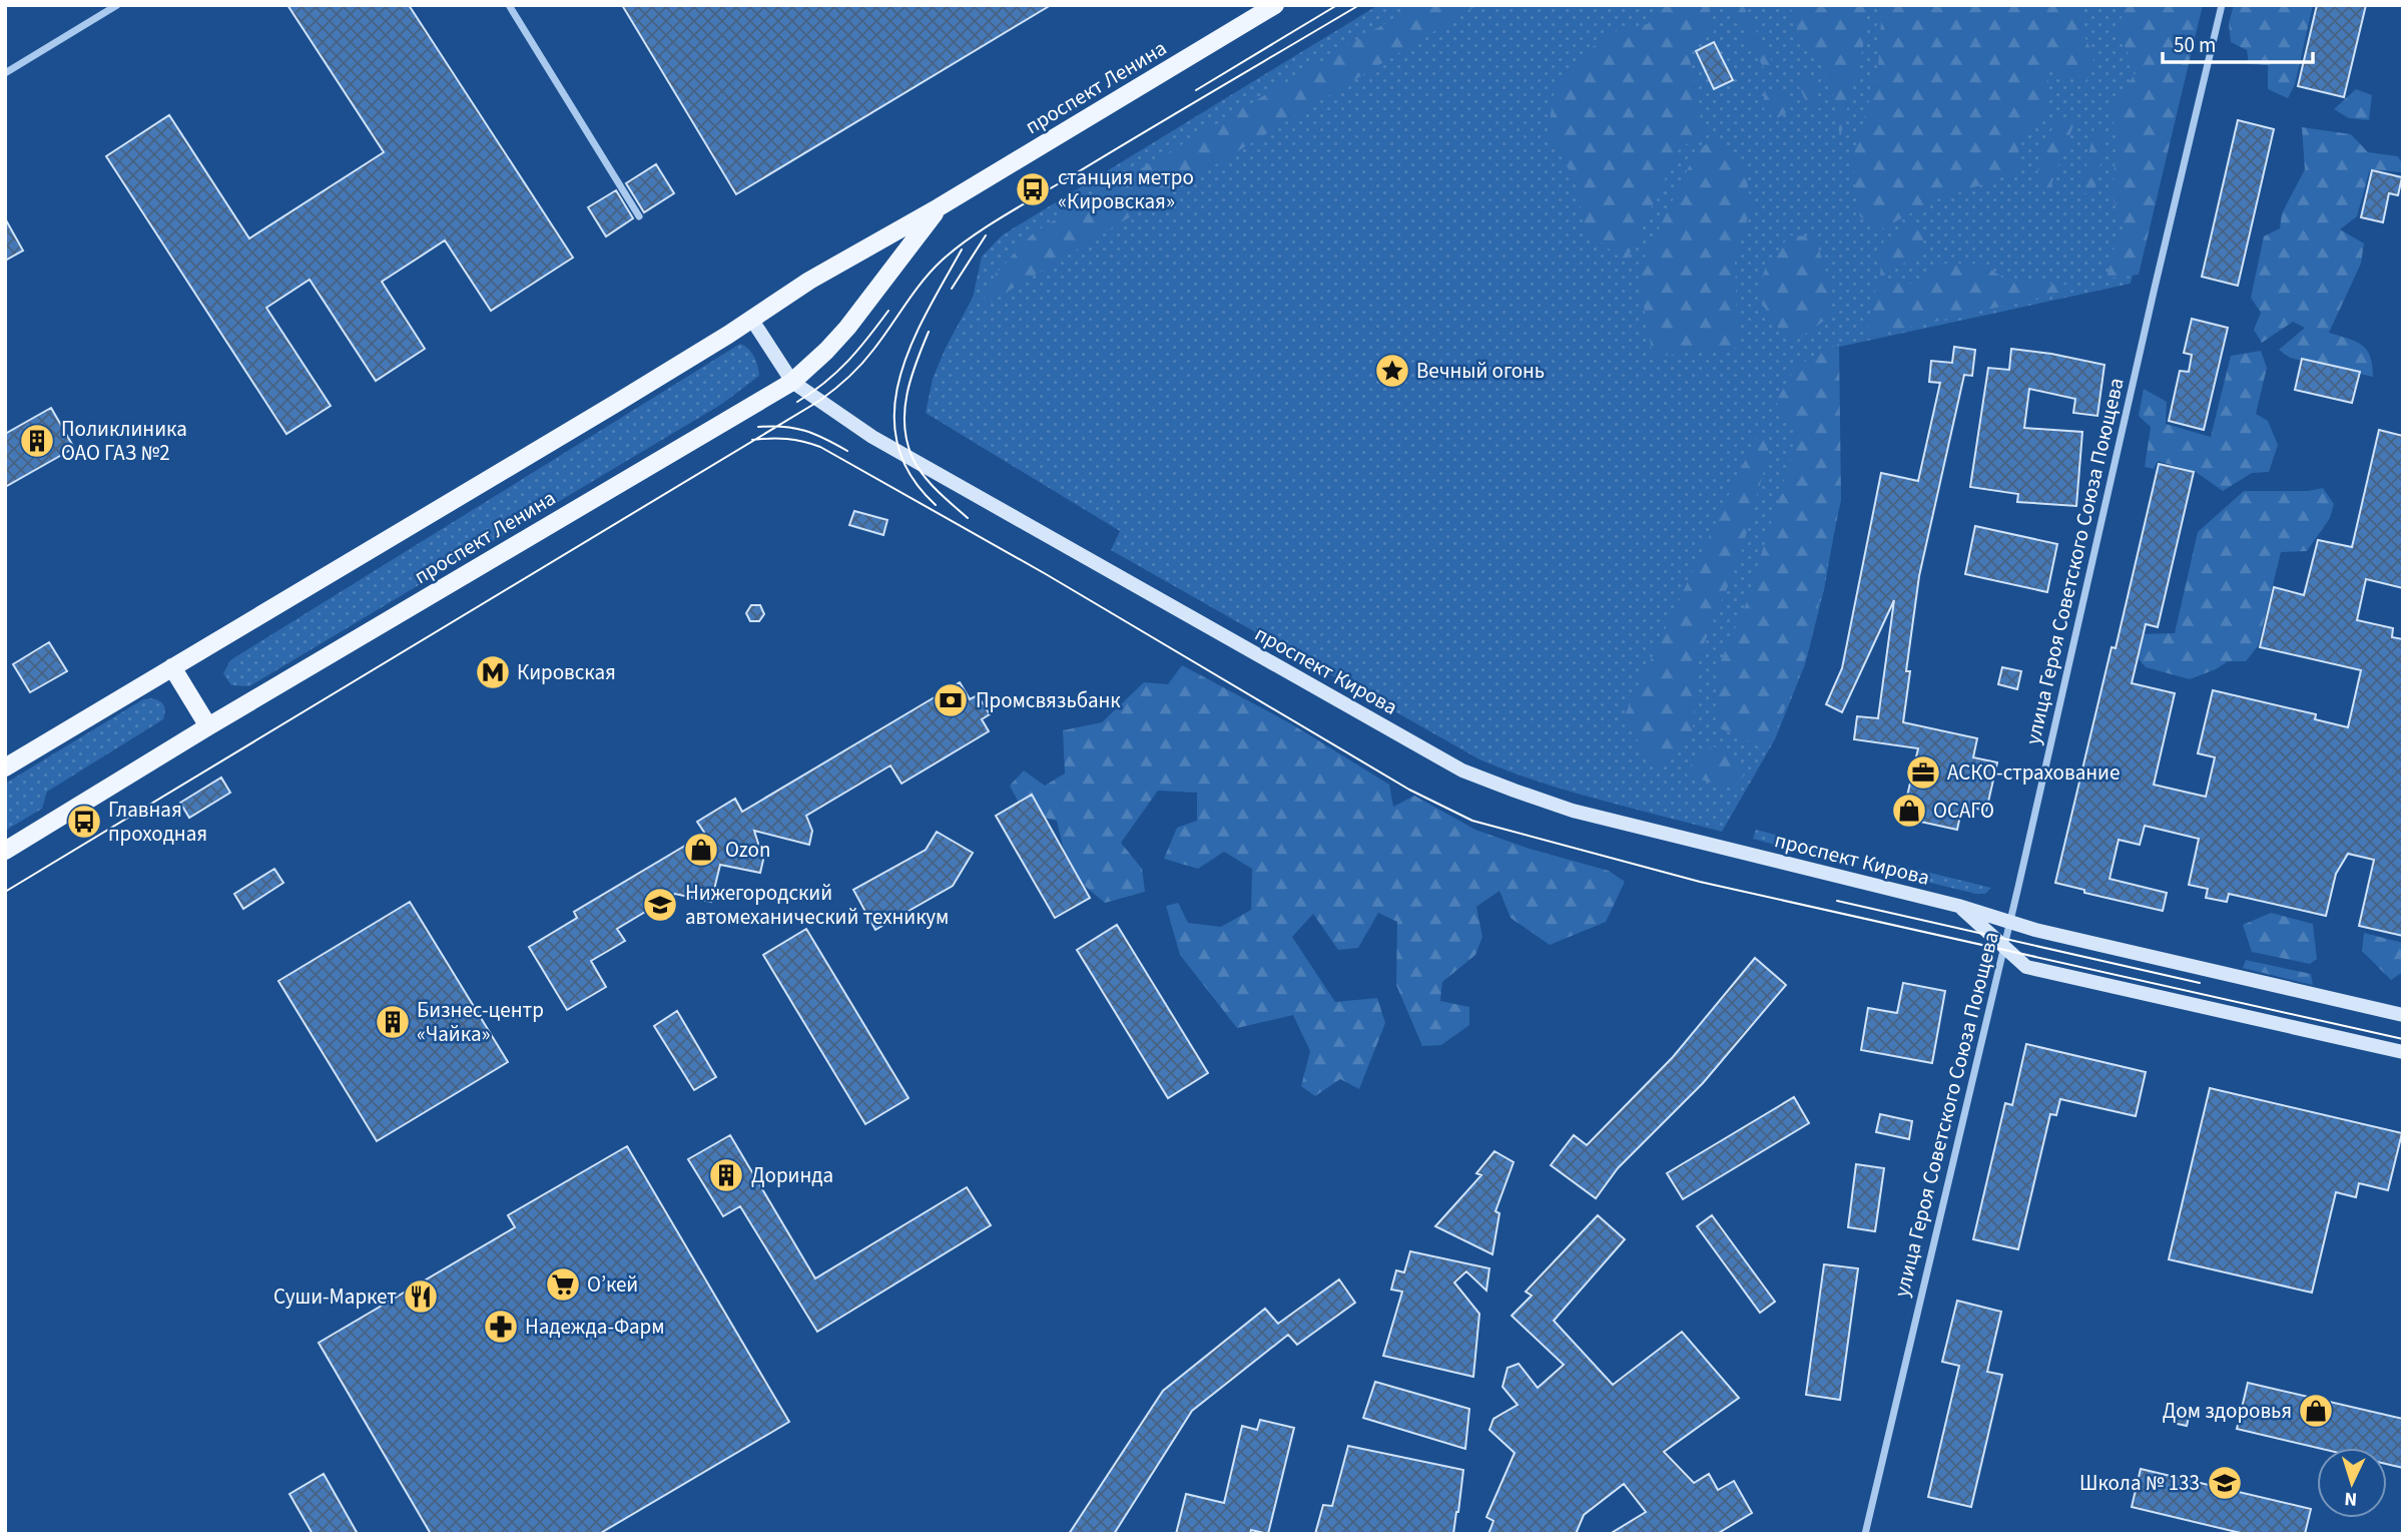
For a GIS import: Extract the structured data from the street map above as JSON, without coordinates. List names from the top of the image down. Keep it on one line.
{"streets":{"main road":["проспект Ленина"],"street":["улица Героя Советского Союза Поющева","проспект Кирова"]},"crossings":[["проспект Ленина","проспект Кирова"],["улица Героя Советского Союза Поющева","проспект Кирова"]],"places":{"bus stop":["станция метро «Кировская»","Главная проходная"],"place":["Вечный огонь"],"building":["Поликлиника ОАО ГАЗ №2","Бизнес-центр «Чайка»","Доринда"],"metro station":["Кировская"],"bank":["Промсвязьбанк"],"office":["АСКО-страхование"],"shop":["ОСАГО","Ozon","Дом здоровья"],"school or university":["Нижегородский автомеханический техникум","Школа № 133"],"supermarket":["О’кей"],"restaurant":["Суши-Маркет"],"pharmacy":["Надежда-Фарм"]},"scale_bar":"50 m","north":"bottom"}
